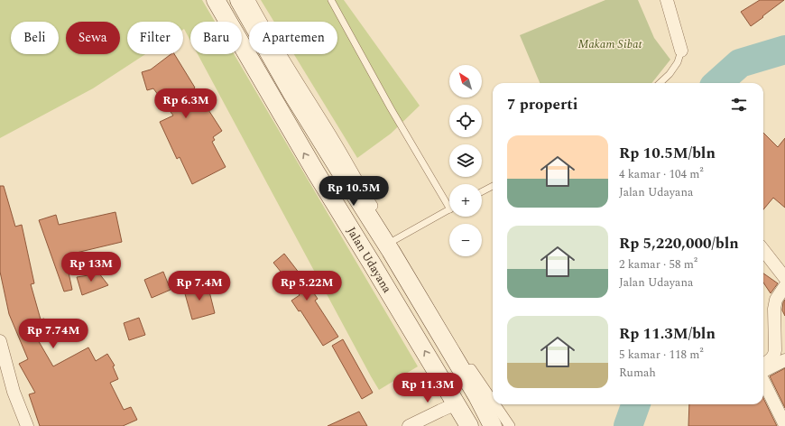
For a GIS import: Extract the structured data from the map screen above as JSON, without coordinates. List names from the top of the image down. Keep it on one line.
{"streets":{"main road":["Jalan Udayana"]},"parks":["Makam Sibat"],"north":"top left","page":{"chip":["Beli","Sewa","Filter","Baru","Apartemen"],"map_buttons":["+","−"],"heading":"7 properti","price":["Rp 6.3M","Rp 10.5M","Rp 13M","Rp 7.4M","Rp 5.22M","Rp 7.74M","Rp 11.3M"],"list":[{"name":"Rp 10.5M/bln","note":"4 kamar · 104 m² · Jalan Udayana"},{"name":"Rp 5,220,000/bln","note":"2 kamar · 58 m² · Jalan Udayana"},{"name":"Rp 11.3M/bln","note":"5 kamar · 118 m² · Rumah"}]}}
